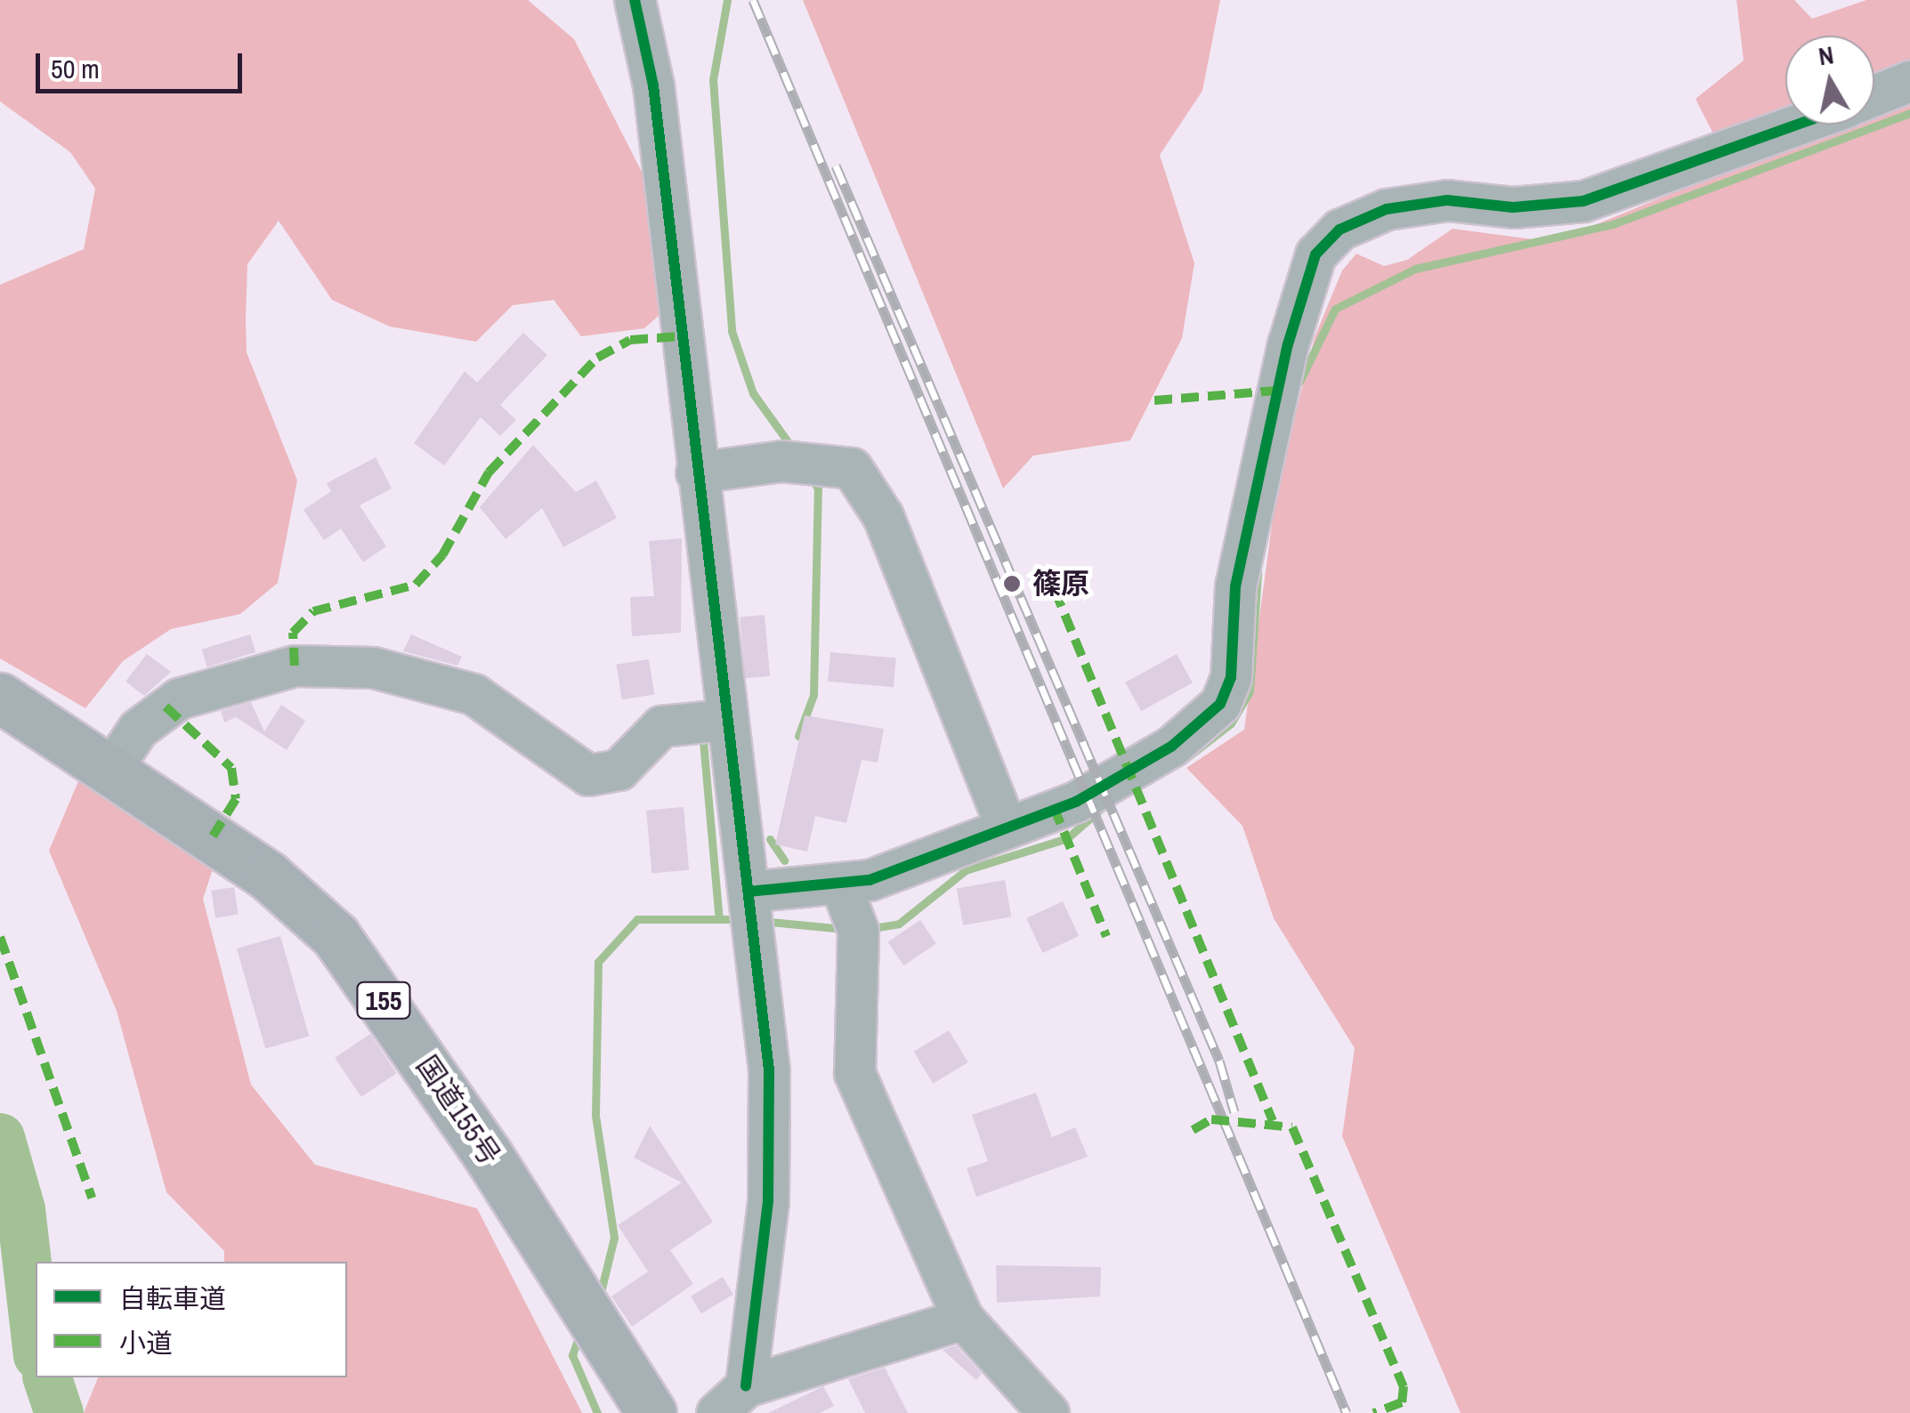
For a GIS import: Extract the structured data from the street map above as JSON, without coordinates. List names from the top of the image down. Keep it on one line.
{"streets":{"highway":["155","国道155号"]},"places":["篠原"],"legend":["自転車道","小道"],"scale_bar":"50 m","north":"top"}
